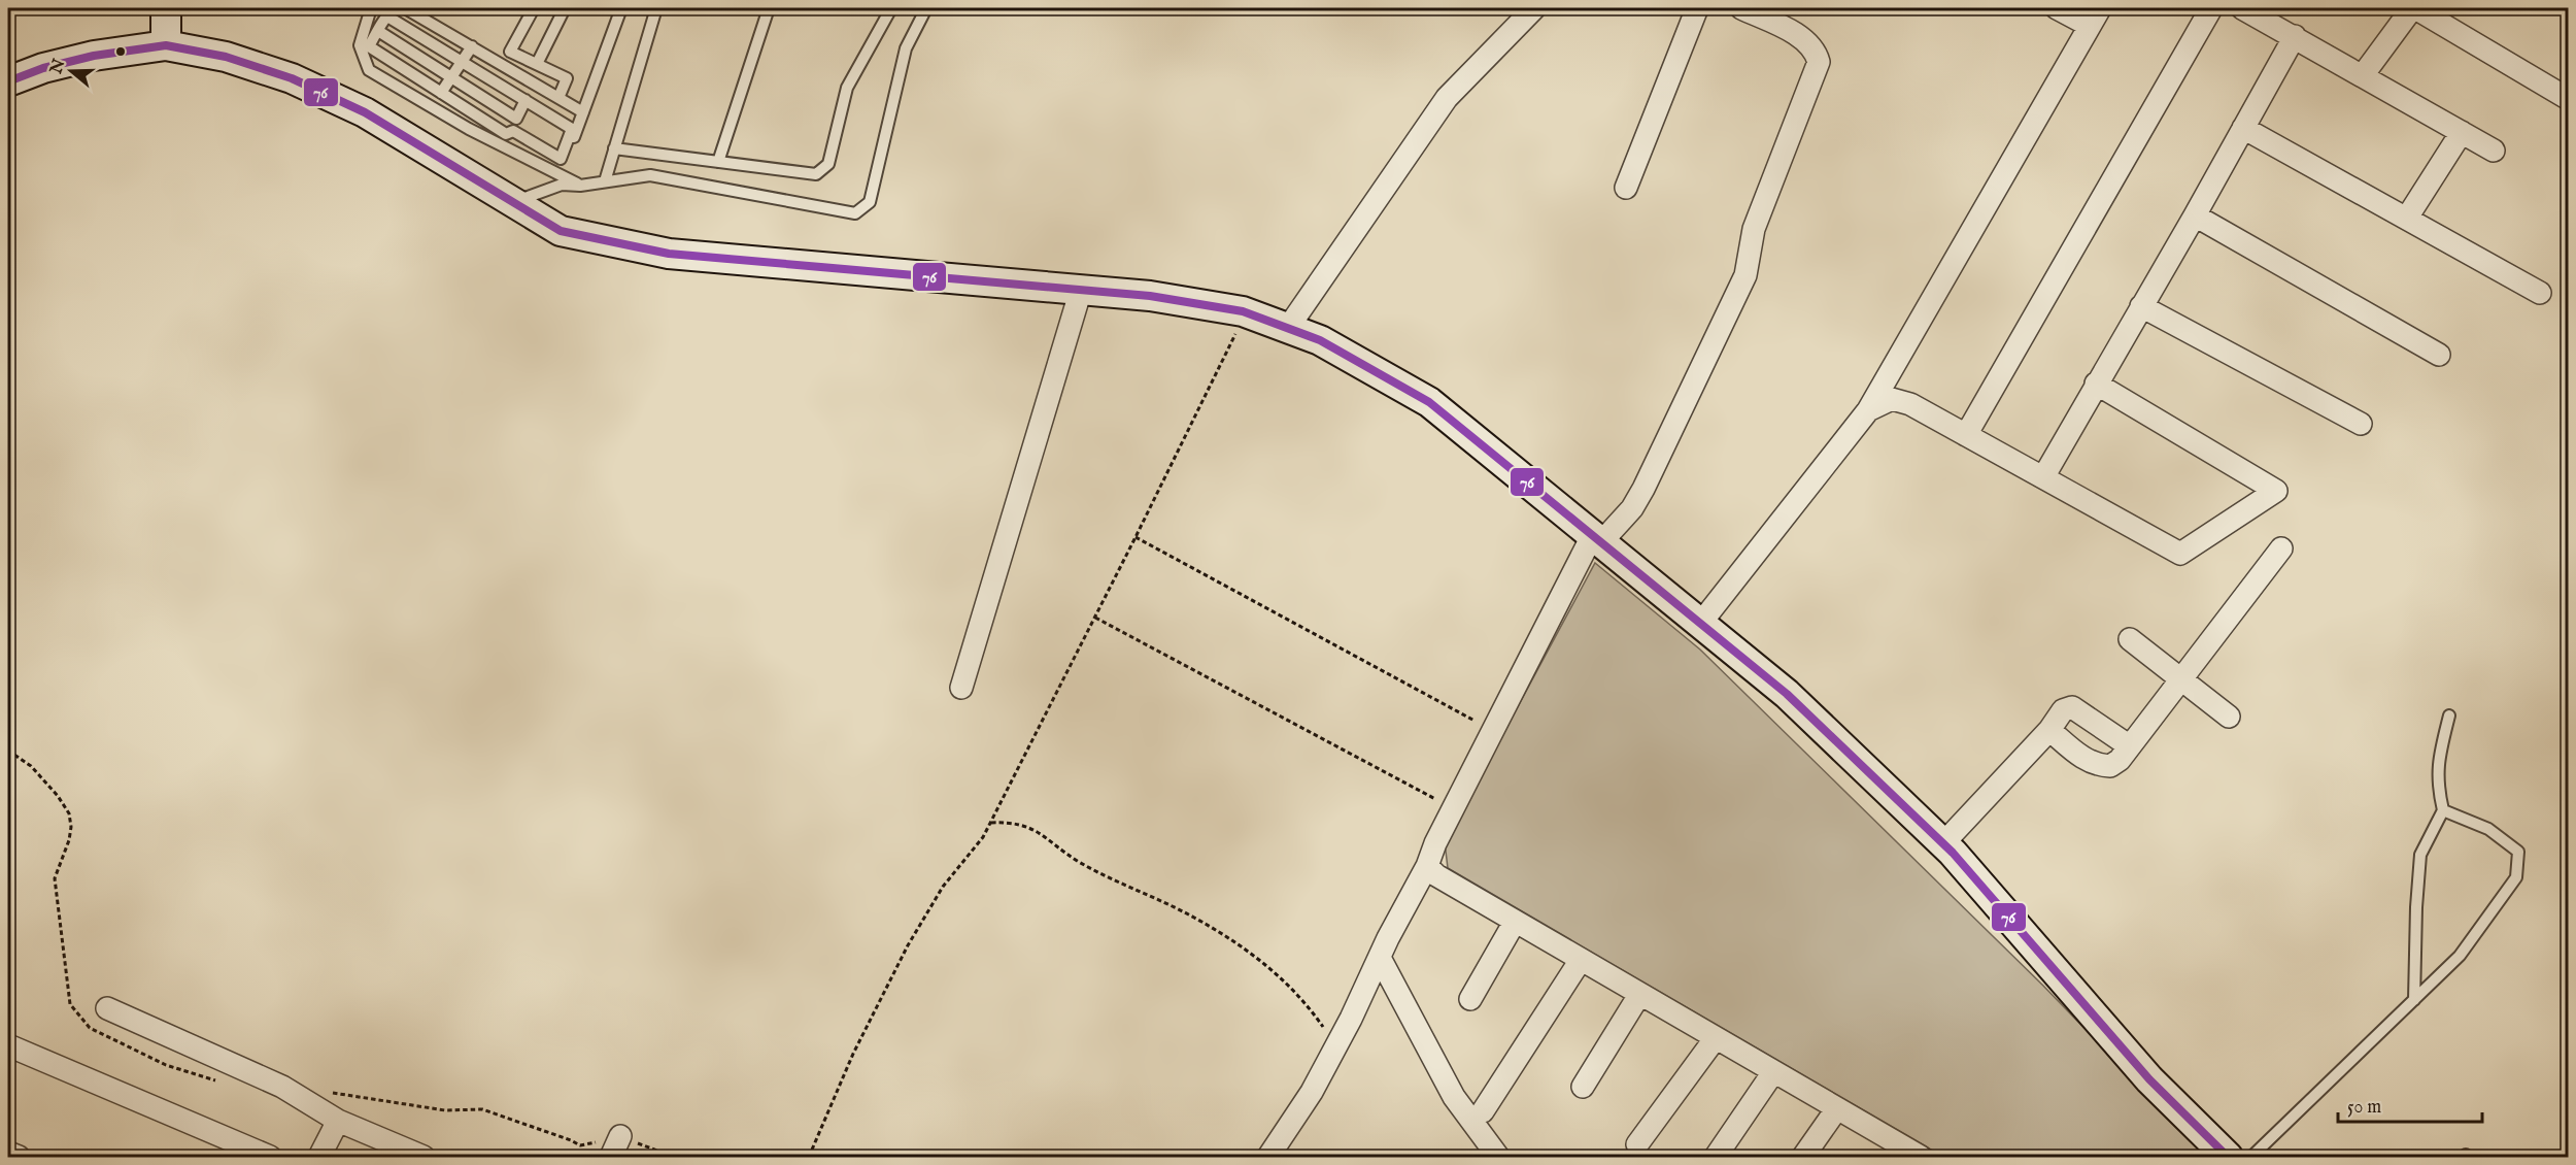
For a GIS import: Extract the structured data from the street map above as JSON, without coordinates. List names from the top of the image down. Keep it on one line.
{"lines":["transit line 76"],"scale_bar":"50 m","north":"left"}
